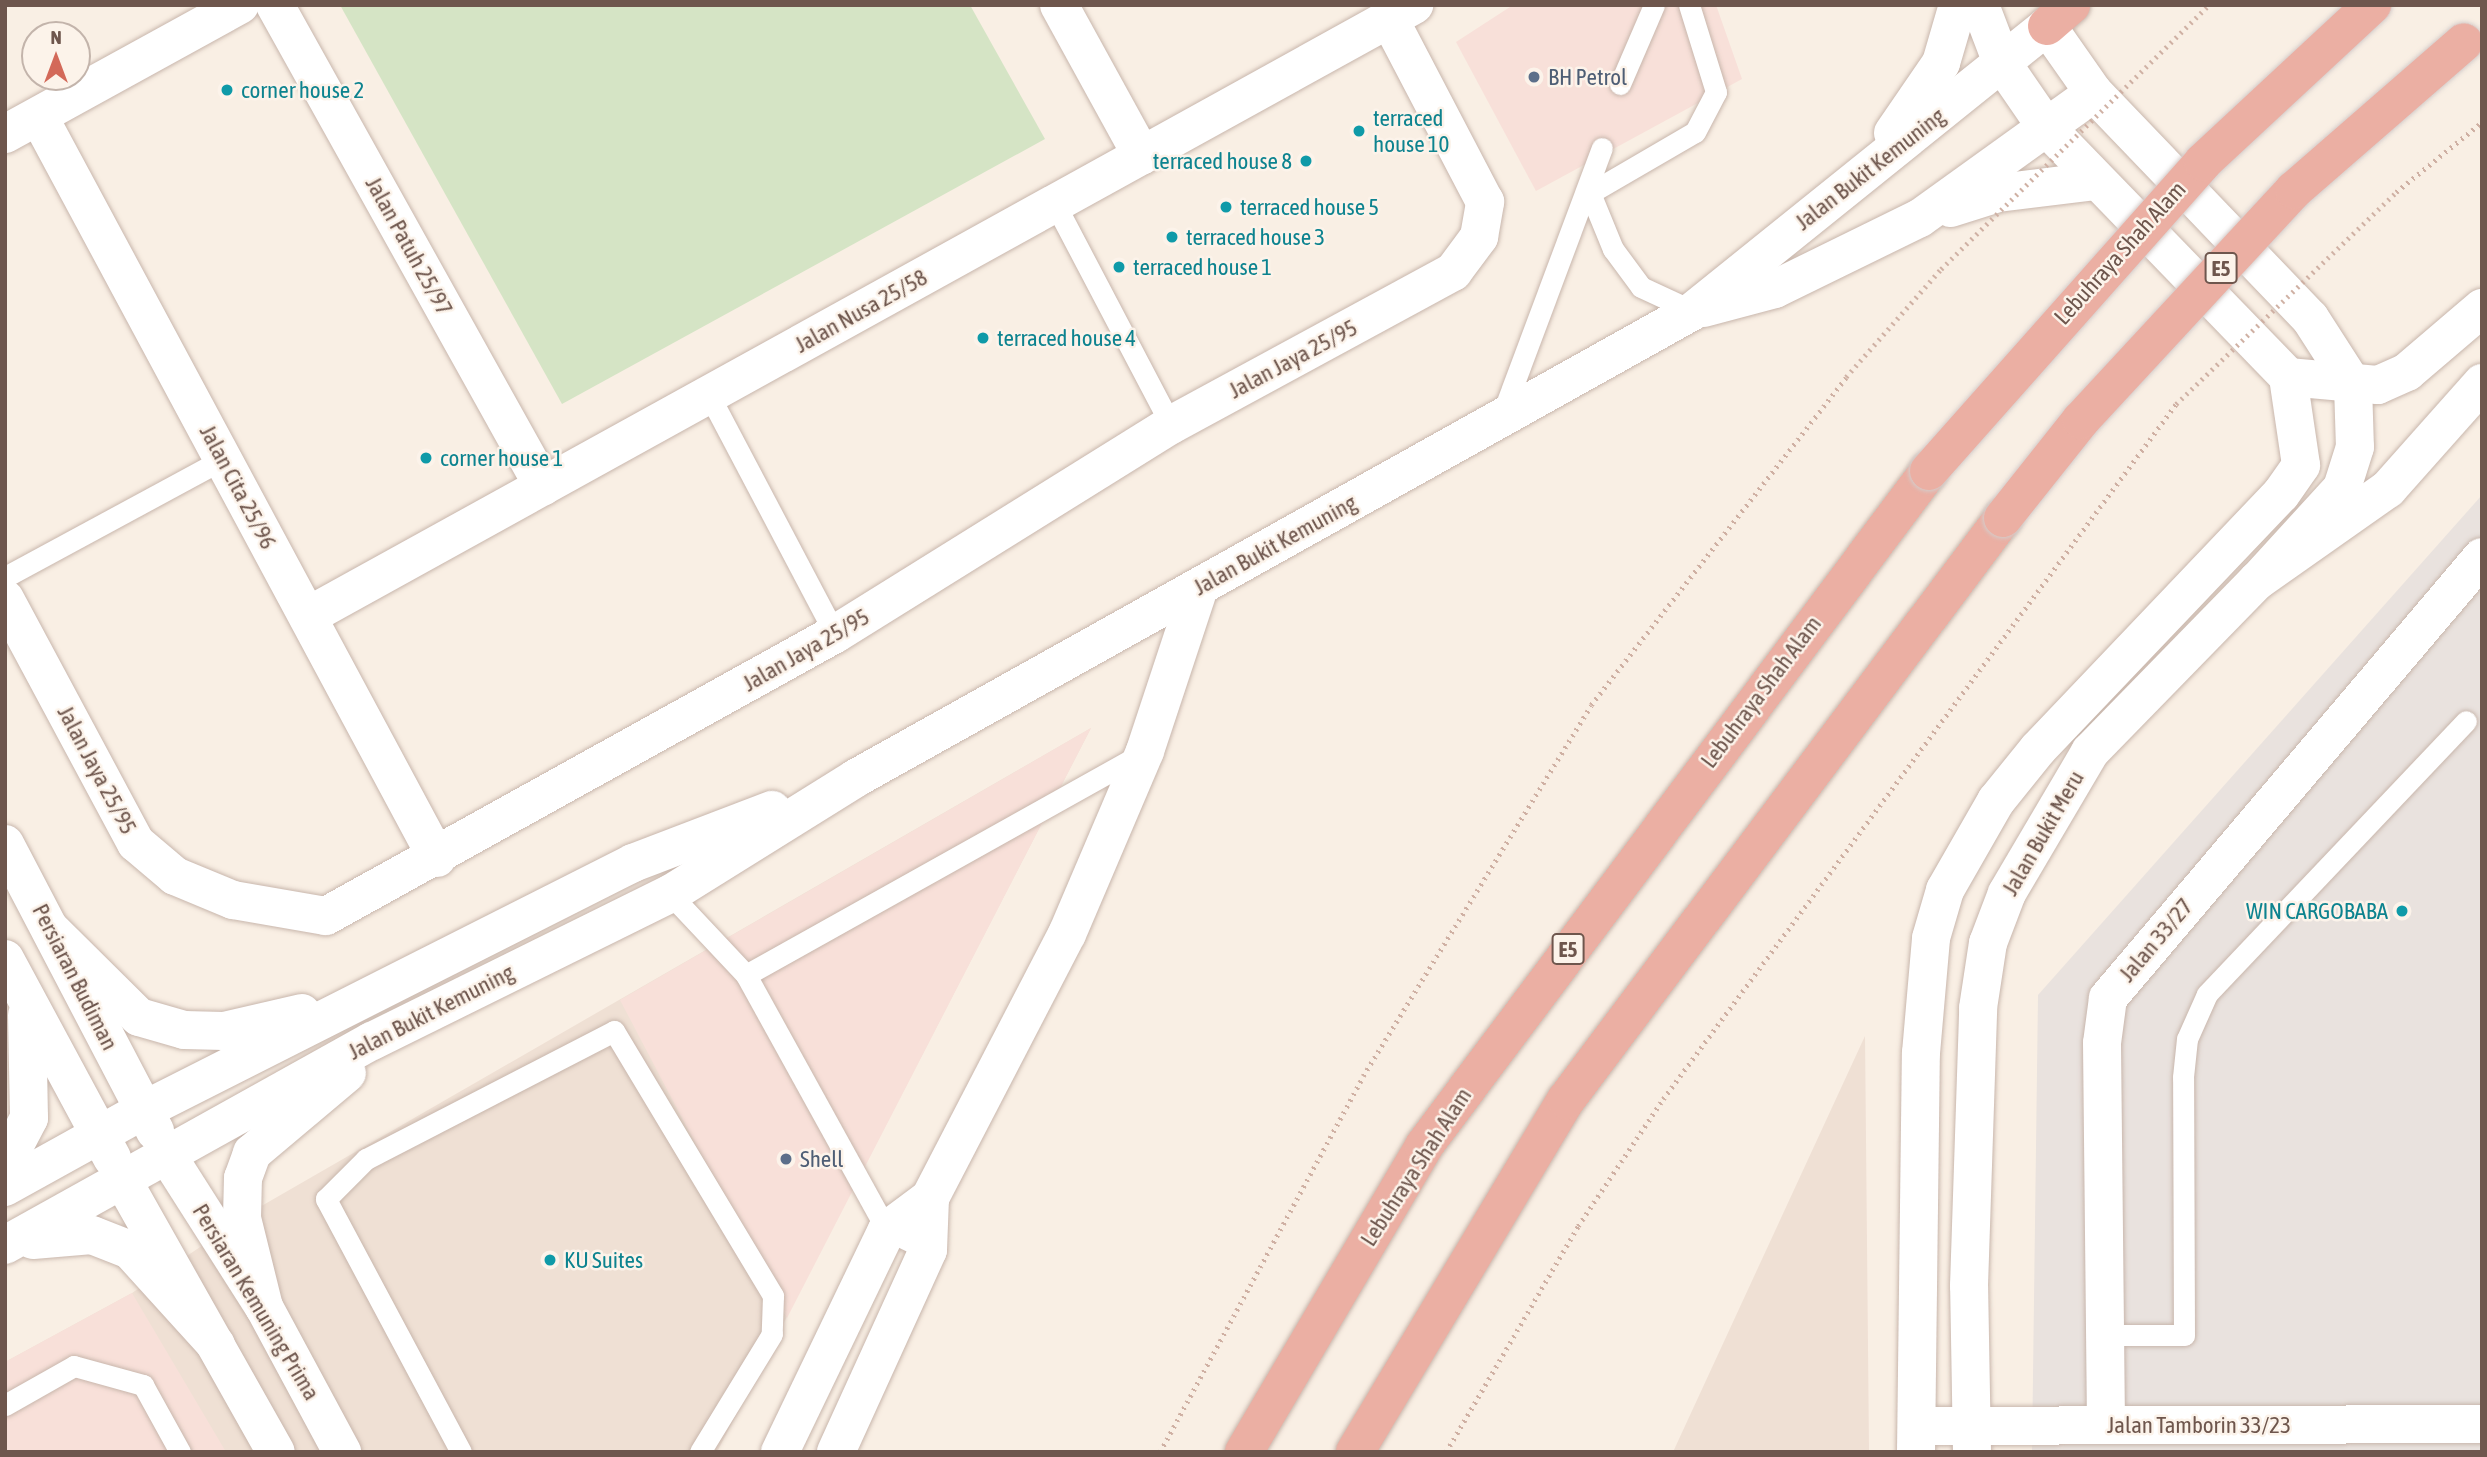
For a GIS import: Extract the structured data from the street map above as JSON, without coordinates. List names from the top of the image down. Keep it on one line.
{"streets":{"highway":["Lebuhraya Shah Alam","E5"],"main road":["Jalan Bukit Kemuning","Jalan Patuh 25/97","Jalan Nusa 25/58","Jalan Jaya 25/95","Jalan Cita 25/96","Jalan Bukit Meru","Jalan 33/27","Persiaran Budiman","Persiaran Kemuning Prima","Jalan Tamborin 33/23"]},"crossings":[["Jalan Bukit Kemuning","Persiaran Budiman"],["Jalan Bukit Kemuning","Persiaran Kemuning Prima"],["Jalan Patuh 25/97","Jalan Nusa 25/58"],["Jalan Nusa 25/58","Jalan Jaya 25/95"],["Jalan Nusa 25/58","Jalan Cita 25/96"],["Jalan Jaya 25/95","Jalan Cita 25/96"],["Jalan Bukit Meru","Jalan Tamborin 33/23"],["Jalan 33/27","Jalan Tamborin 33/23"],["Persiaran Budiman","Persiaran Kemuning Prima"]],"places":["BH Petrol","corner house 2","terraced house 10","terraced house 8","terraced house 5","terraced house 3","terraced house 1","terraced house 4","corner house 1","WIN CARGOBABA","Shell","KU Suites"],"north":"top"}
